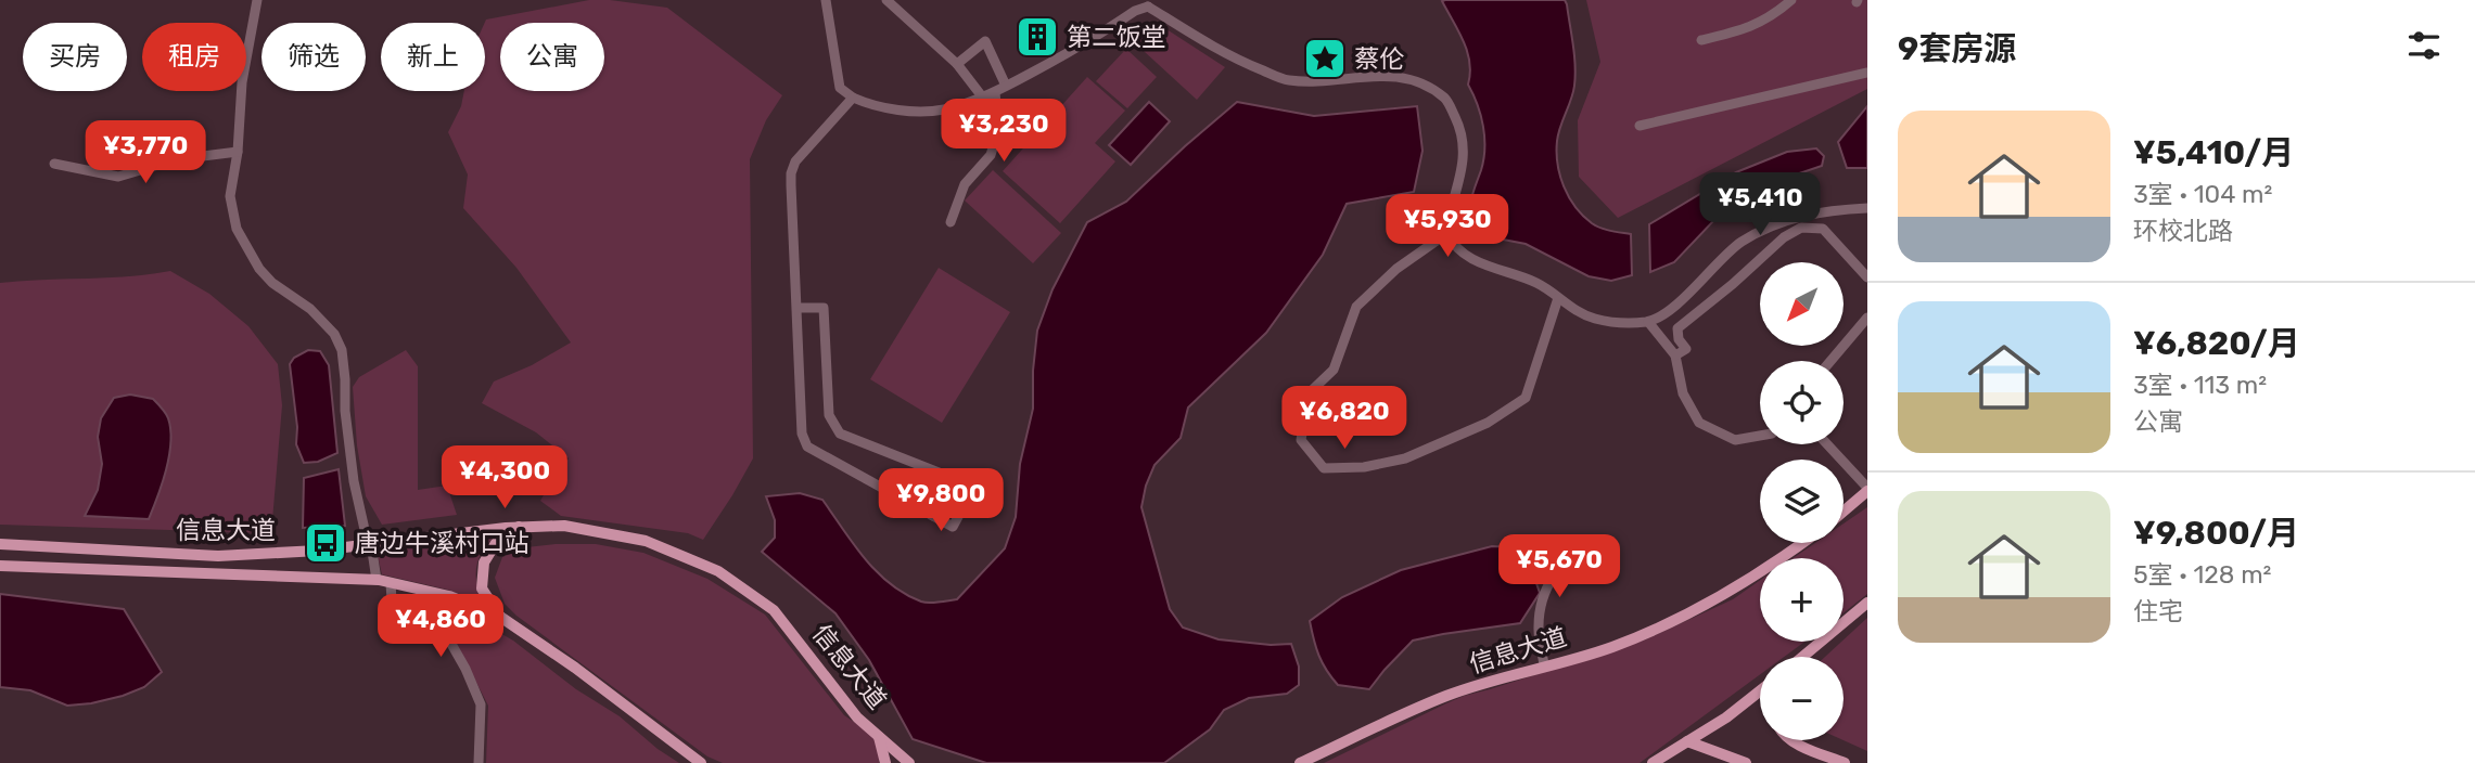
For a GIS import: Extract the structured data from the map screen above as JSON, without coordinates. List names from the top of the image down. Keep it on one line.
{"streets":{"main road":["信息大道"]},"places":{"building":["第二饭堂"],"place":["蔡伦"],"bus stop":["唐边牛溪村口站"]},"north":"bottom left","page":{"heading":"9套房源","chip":["买房","租房","筛选","新上","公寓"],"list":[{"name":"¥5,410/月","note":"3室 · 104 m² · 环校北路"},{"name":"¥6,820/月","note":"3室 · 113 m² · 公寓"},{"name":"¥9,800/月","note":"5室 · 128 m² · 住宅"}],"price":["¥3,230","¥3,770","¥5,410","¥5,930","¥6,820","¥4,300","¥9,800","¥5,670","¥4,860"],"map_buttons":["+","−"]}}
